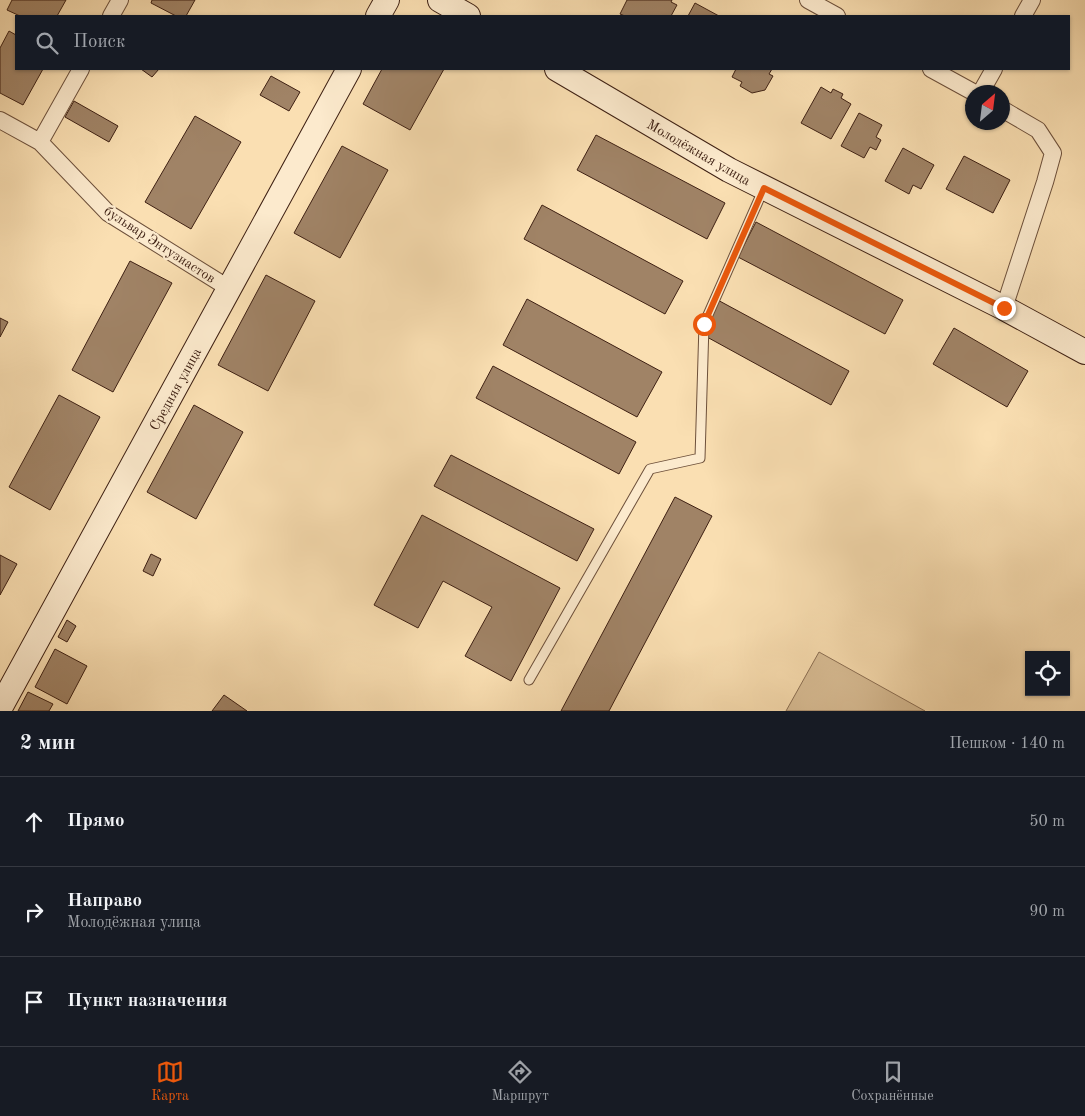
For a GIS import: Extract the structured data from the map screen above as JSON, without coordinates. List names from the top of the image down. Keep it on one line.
{"streets":{"street":["Молодёжная улица","бульвар Энтузиастов","Средняя улица"]},"crossings":[["бульвар Энтузиастов","Средняя улица"]],"north":"top right","page":{"search":"Поиск","heading":["2 мин","Пешком · 140 m"],"list":[["Прямо","50 m"],["Направо","Молодёжная улица","90 m"],"Пункт назначения"],"nav":["Карта","Маршрут","Сохранённые"]}}
